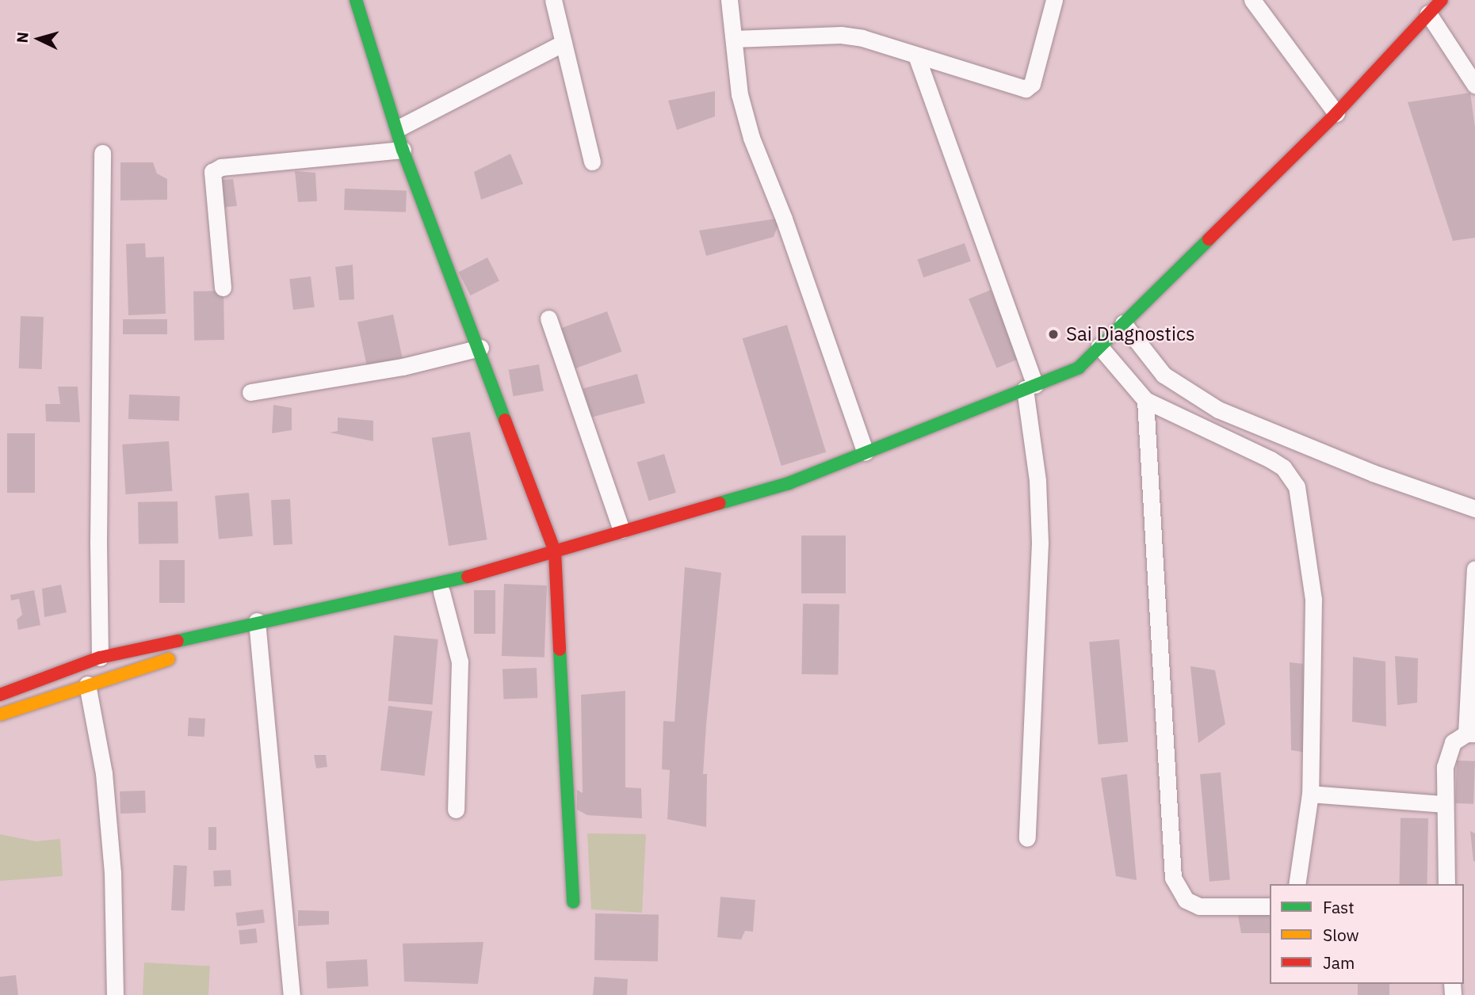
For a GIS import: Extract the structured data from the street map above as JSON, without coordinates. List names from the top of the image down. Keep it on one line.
{"places":["Sai Diagnostics"],"legend":["Fast","Slow","Jam"],"north":"left"}
